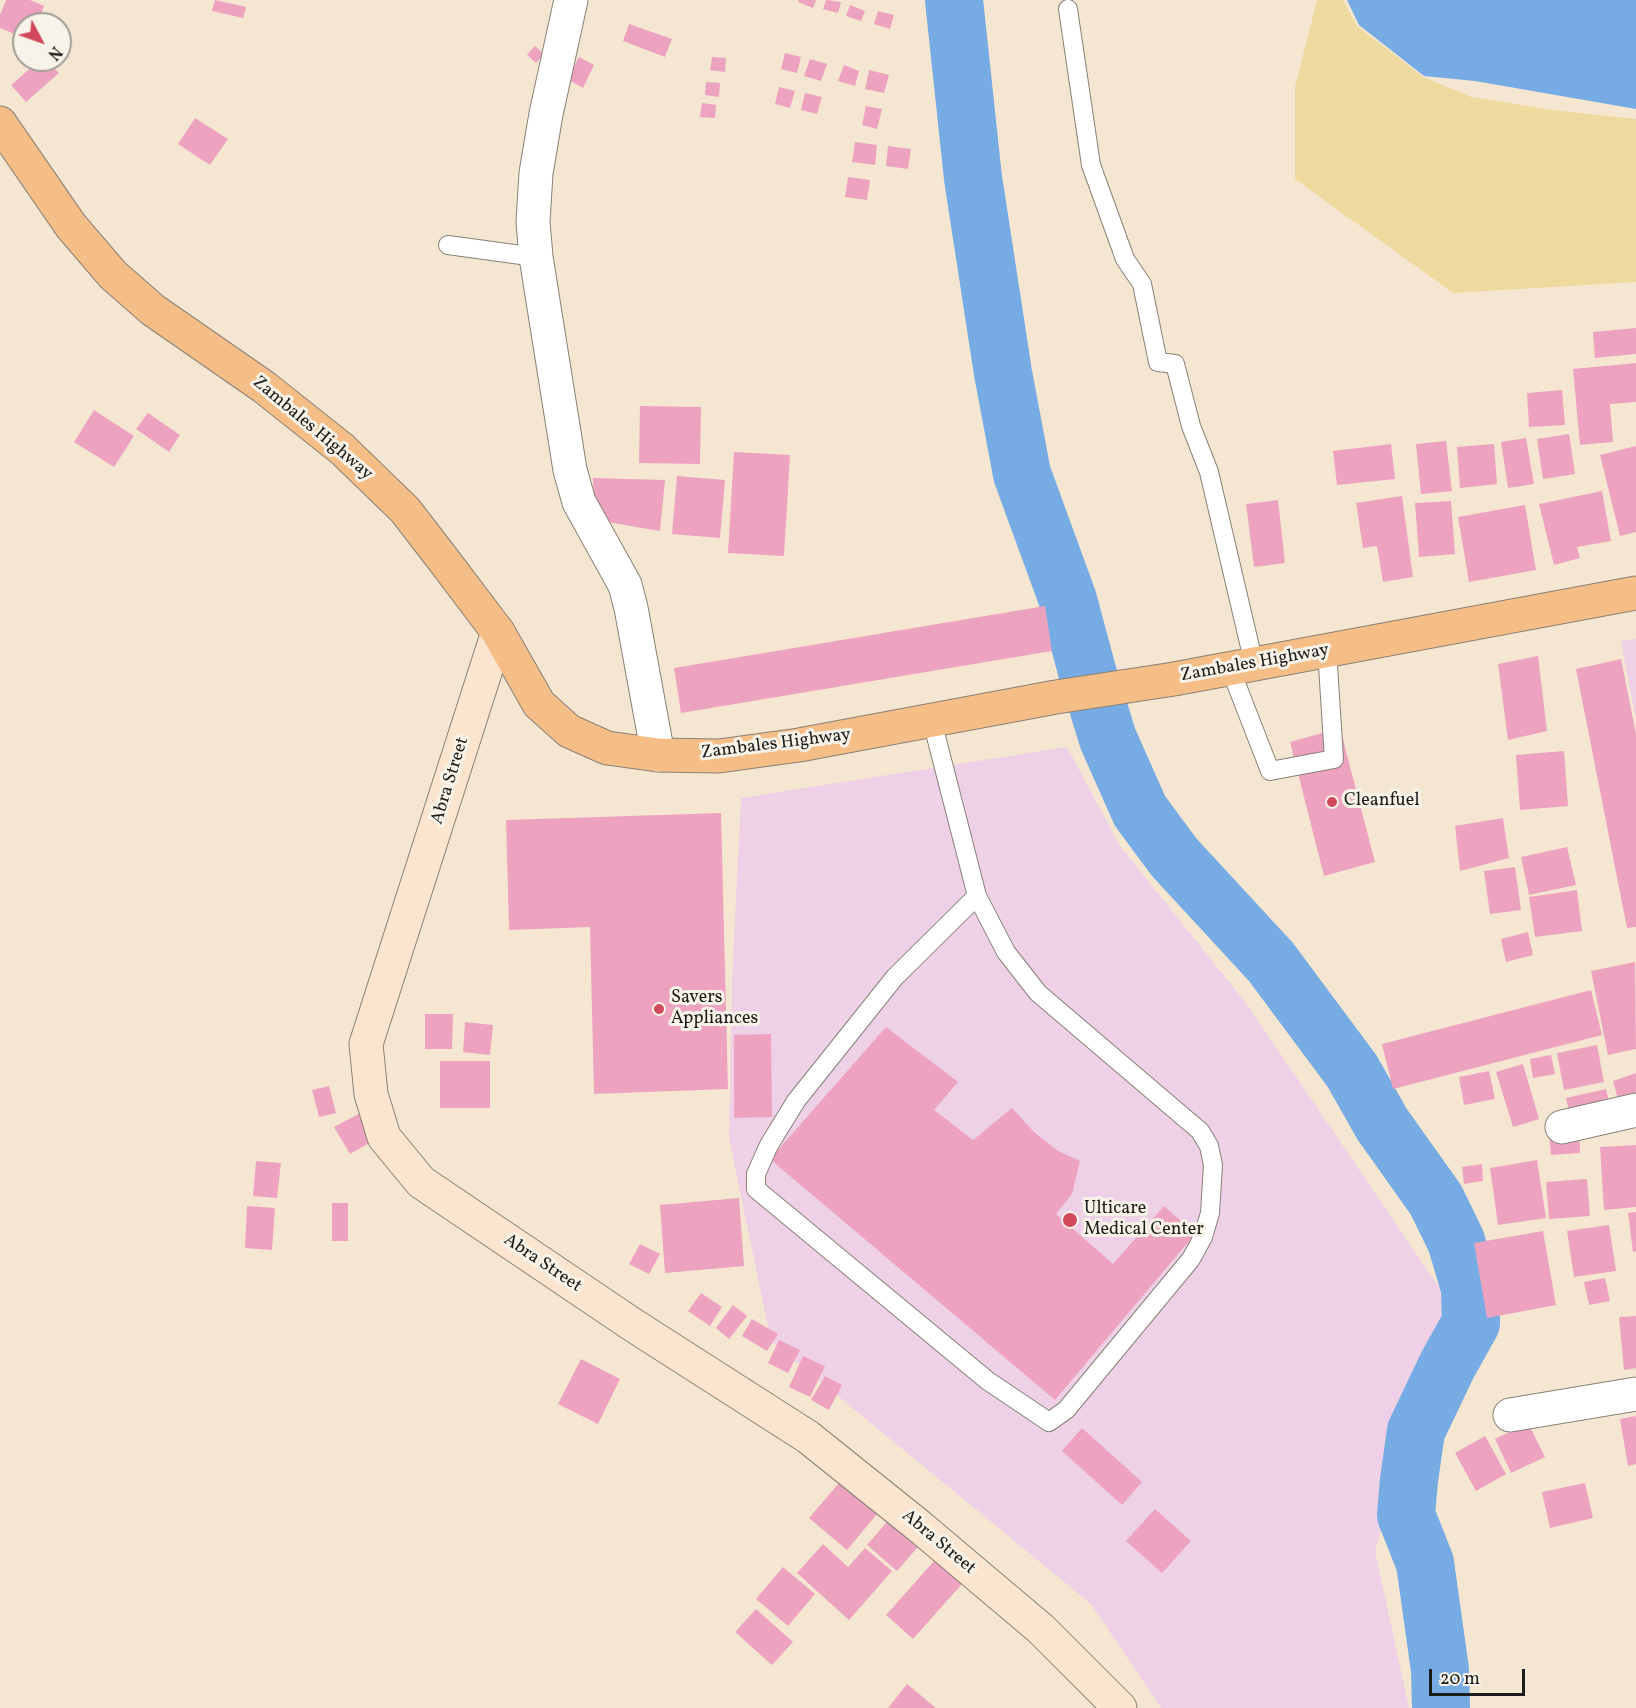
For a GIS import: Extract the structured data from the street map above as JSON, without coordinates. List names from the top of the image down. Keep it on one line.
{"streets":{"main road":["Zambales Highway"],"street":["Abra Street"]},"crossings":[["Zambales Highway","Abra Street"]],"places":["Cleanfuel","Savers Appliances","Ulticare Medical Center"],"scale_bar":"20 m","north":"bottom right"}
